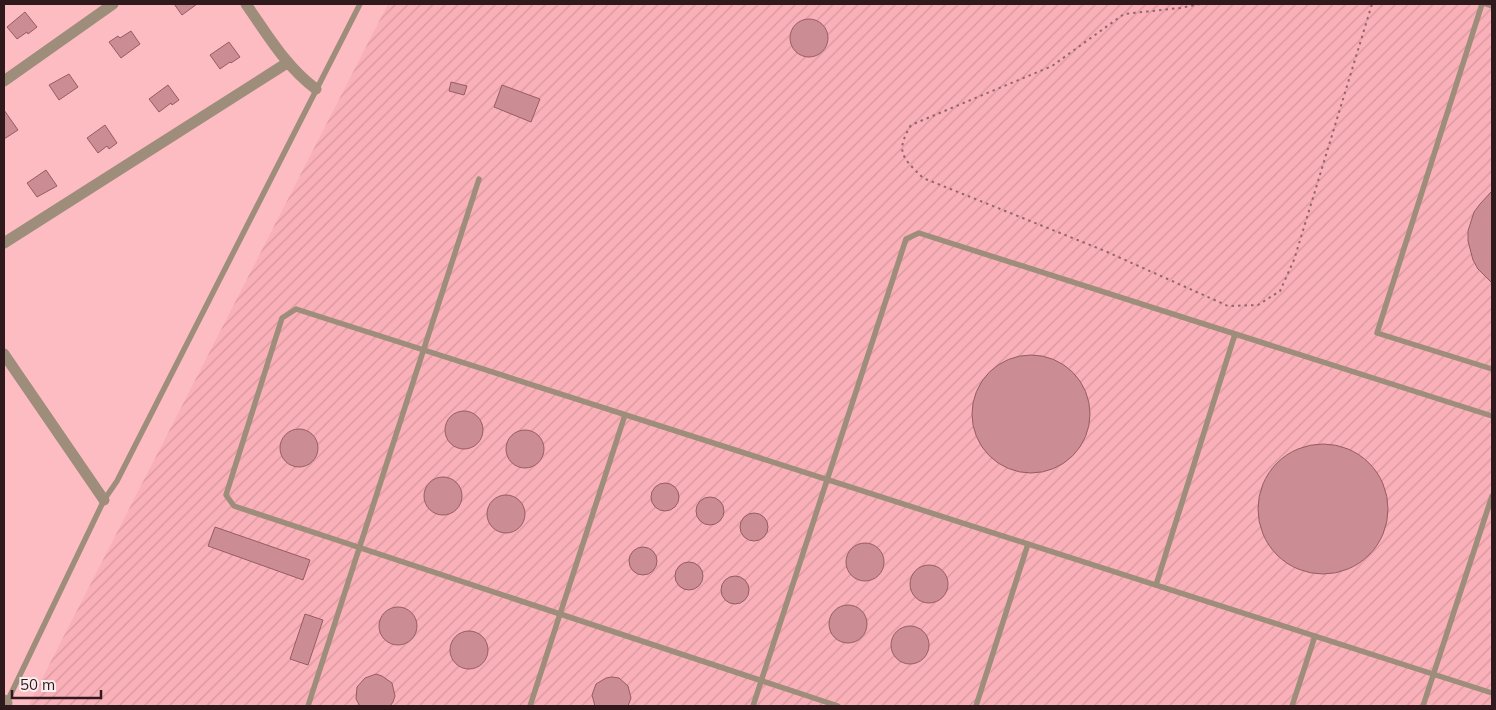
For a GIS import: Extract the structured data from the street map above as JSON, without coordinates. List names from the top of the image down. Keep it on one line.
{"scale_bar":"50 m"}
